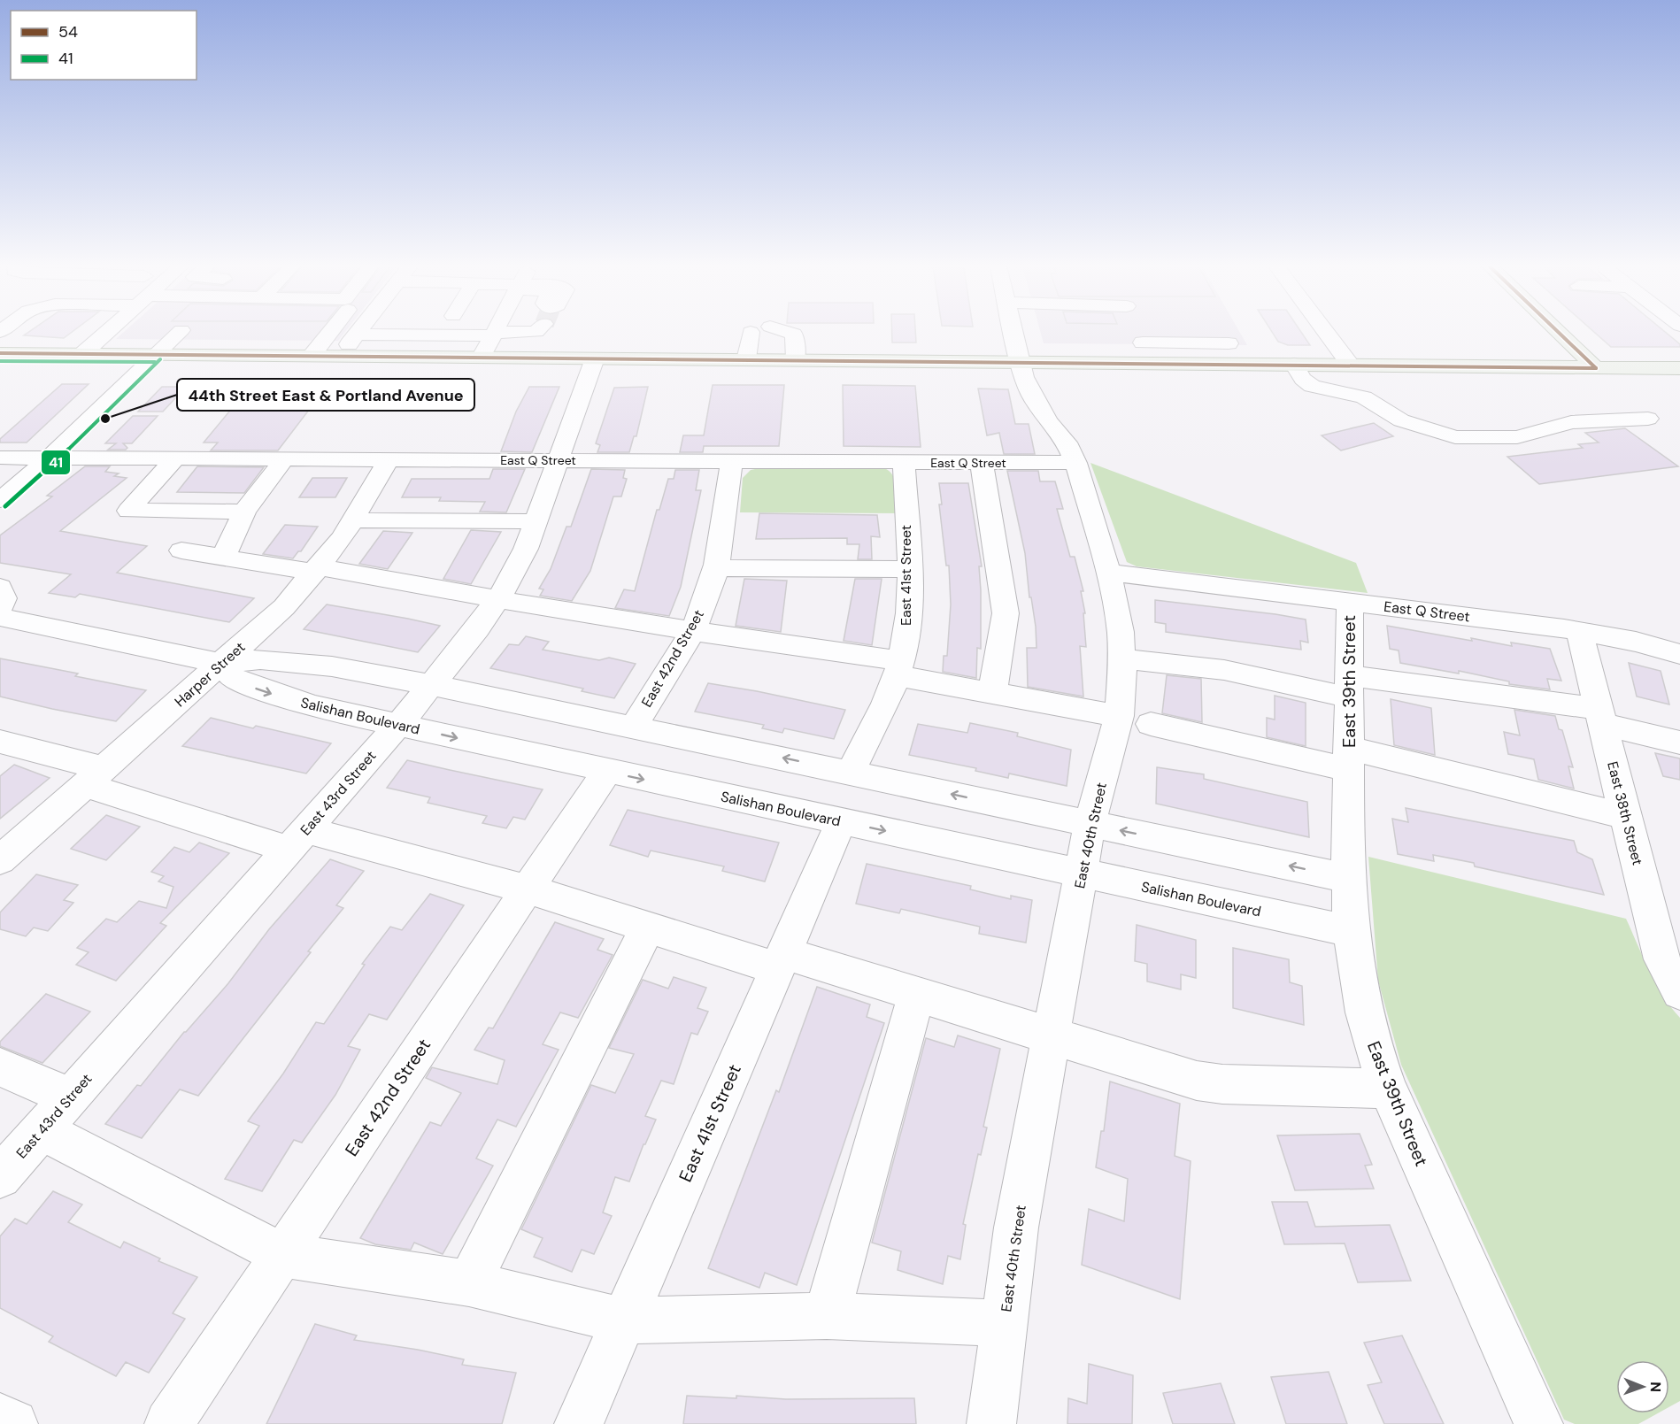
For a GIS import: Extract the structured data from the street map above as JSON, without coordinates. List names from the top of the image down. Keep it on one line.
{"streets":{"street":["East Q Street","East 41st Street","East 42nd Street","Harper Street","East 39th Street","Salishan Boulevard","East 43rd Street","East 38th Street","East 40th Street"]},"crossings":[["East Q Street","East 41st Street"],["East Q Street","East 42nd Street"],["East Q Street","Harper Street"],["East Q Street","East 39th Street"],["East Q Street","East 43rd Street"],["East Q Street","East 38th Street"],["East Q Street","East 40th Street"],["East 41st Street","Salishan Boulevard"],["East 42nd Street","Salishan Boulevard"],["Harper Street","Salishan Boulevard"],["East 39th Street","Salishan Boulevard"],["Salishan Boulevard","East 43rd Street"],["Salishan Boulevard","East 40th Street"]],"places":["44th Street East & Portland Avenue"],"lines":["transit line 54","transit line 41"],"legend":["54","41"],"north":"right"}
